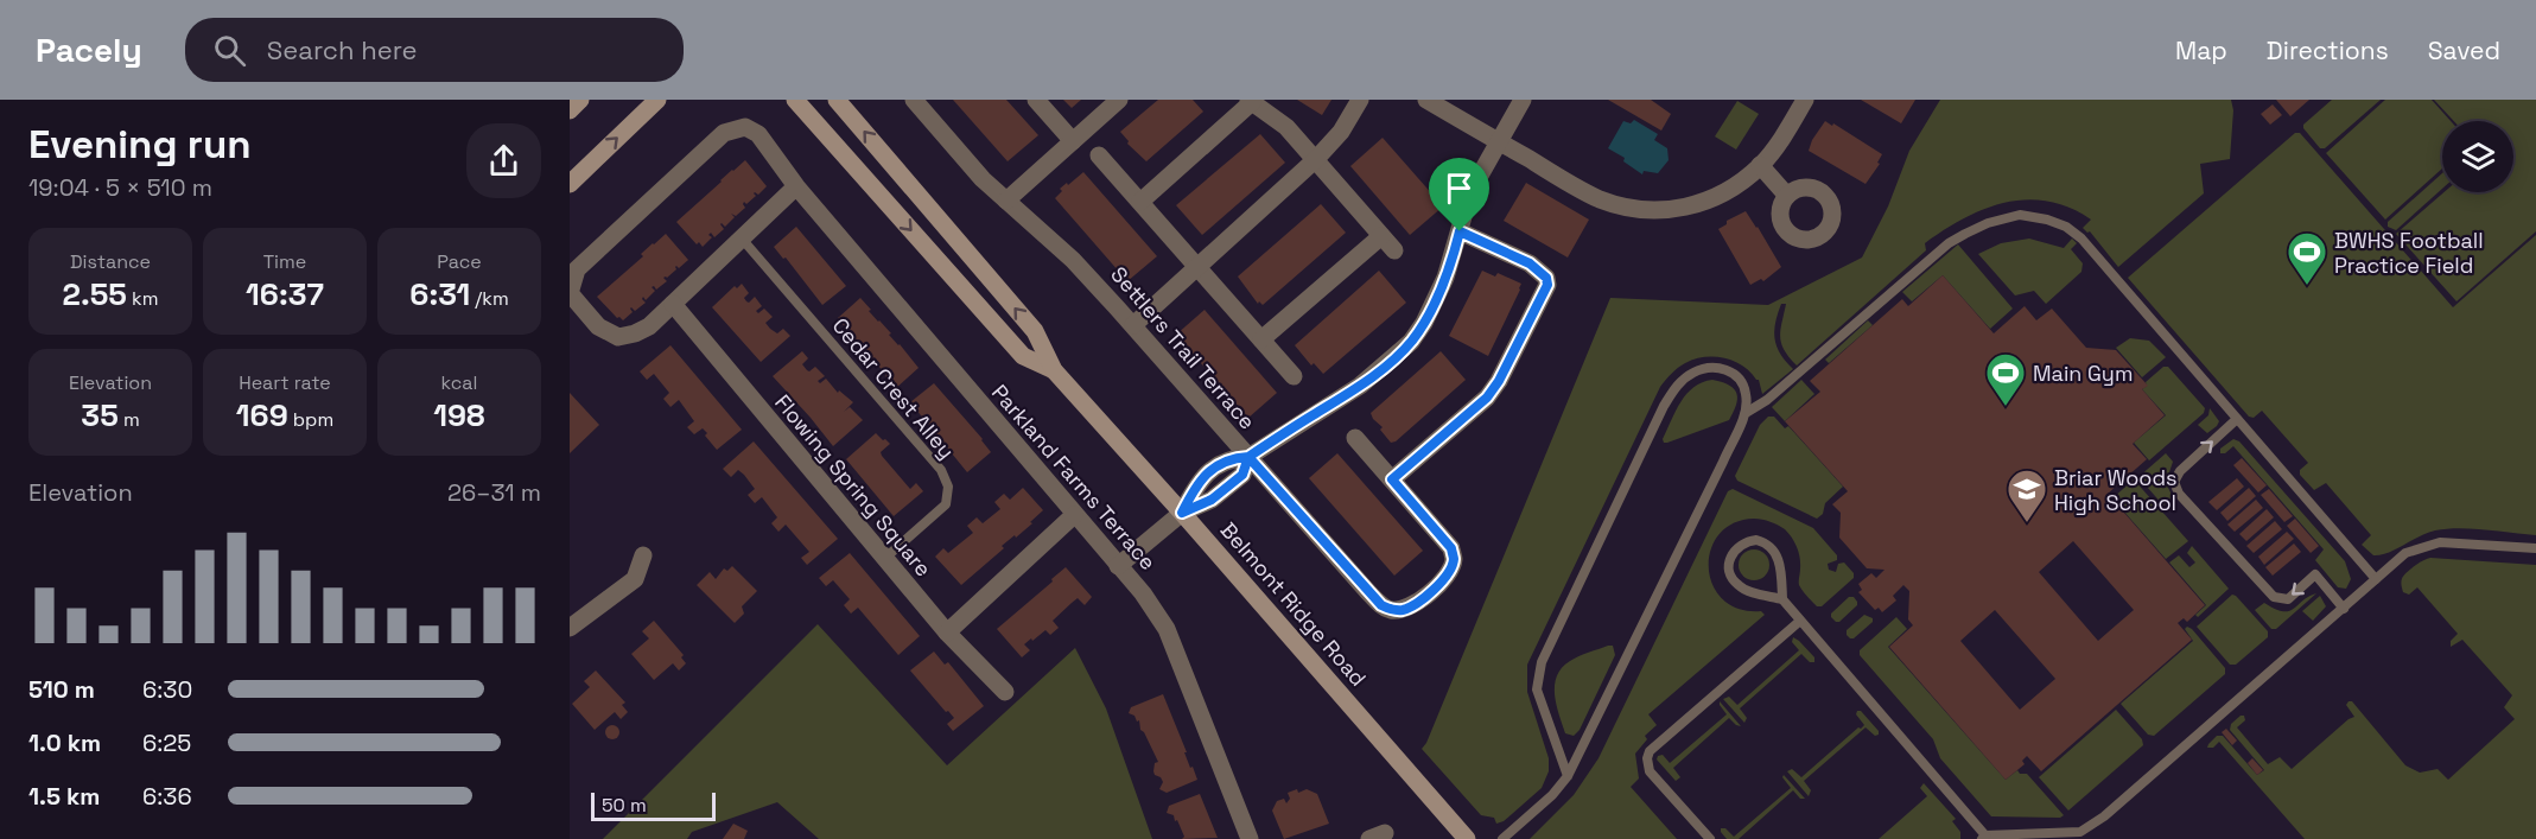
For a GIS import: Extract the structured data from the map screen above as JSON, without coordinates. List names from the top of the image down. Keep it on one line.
{"streets":{"main road":["Belmont Ridge Road"],"street":["Settlers Trail Terrace","Parkland Farms Terrace","Flowing Spring Square"],"lane":["Cedar Crest Alley"]},"crossings":[["Cedar Crest Alley","Parkland Farms Terrace"],["Cedar Crest Alley","Flowing Spring Square"],["Parkland Farms Terrace","Flowing Spring Square"]],"places":{"sports":["BWHS Football Practice Field","Main Gym"],"school or university":["Briar Woods High School"]},"scale_bar":"50 m","page":{"header":"Pacely","search":"Search here","nav":["Map","Directions","Saved"],"heading":["Evening run","19:04 · 5 × 510 m"],"stats":[["Distance","2.55 km"],["Time","16:37"],["Pace","6:31 /km"],["Elevation","35 m"],["Heart rate","169 bpm"],["kcal","198"]],"chart":["Elevation","26–31 m"],"list":[{"name":"510 m","note":"6:30"},{"name":"1.0 km","note":"6:25"},{"name":"1.5 km","note":"6:36"}],"scale":"50 m"}}
